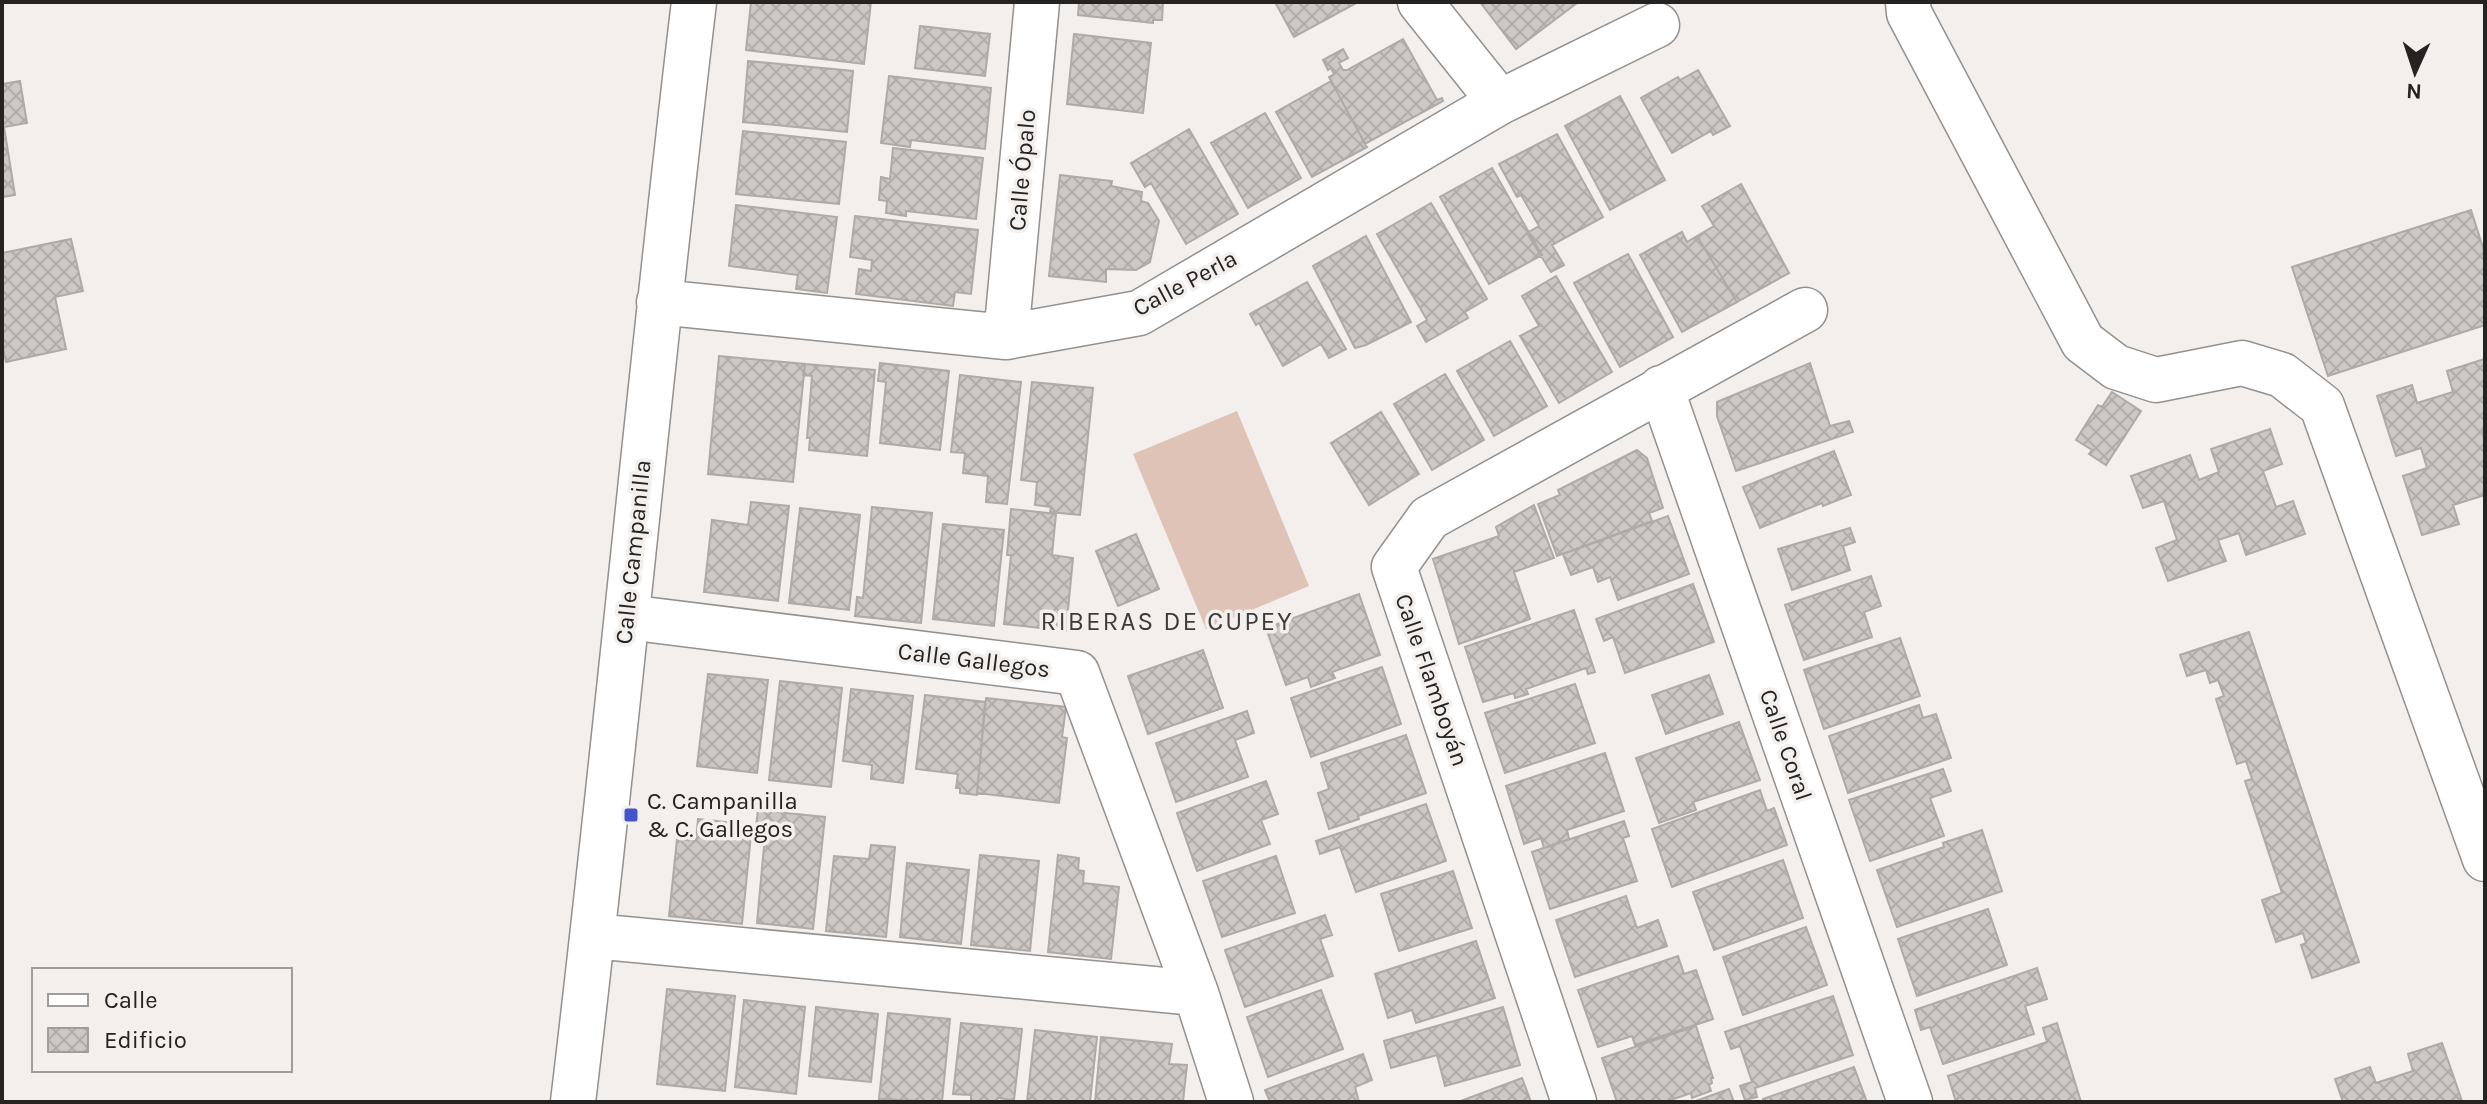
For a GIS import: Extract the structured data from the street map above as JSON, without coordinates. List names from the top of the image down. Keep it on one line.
{"streets":{"street":["Calle Ópalo","Calle Perla","Calle Campanilla","Calle Gallegos","Calle Flamboyán","Calle Coral"]},"crossings":[["Calle Ópalo","Calle Perla"],["Calle Perla","Calle Campanilla"],["Calle Campanilla","Calle Gallegos"],["Calle Flamboyán","Calle Coral"]],"districts":["RIBERAS DE CUPEY"],"places":{"transit":["C. Campanilla & C. Gallegos"]},"legend":["Calle","Edificio"],"north":"bottom"}
